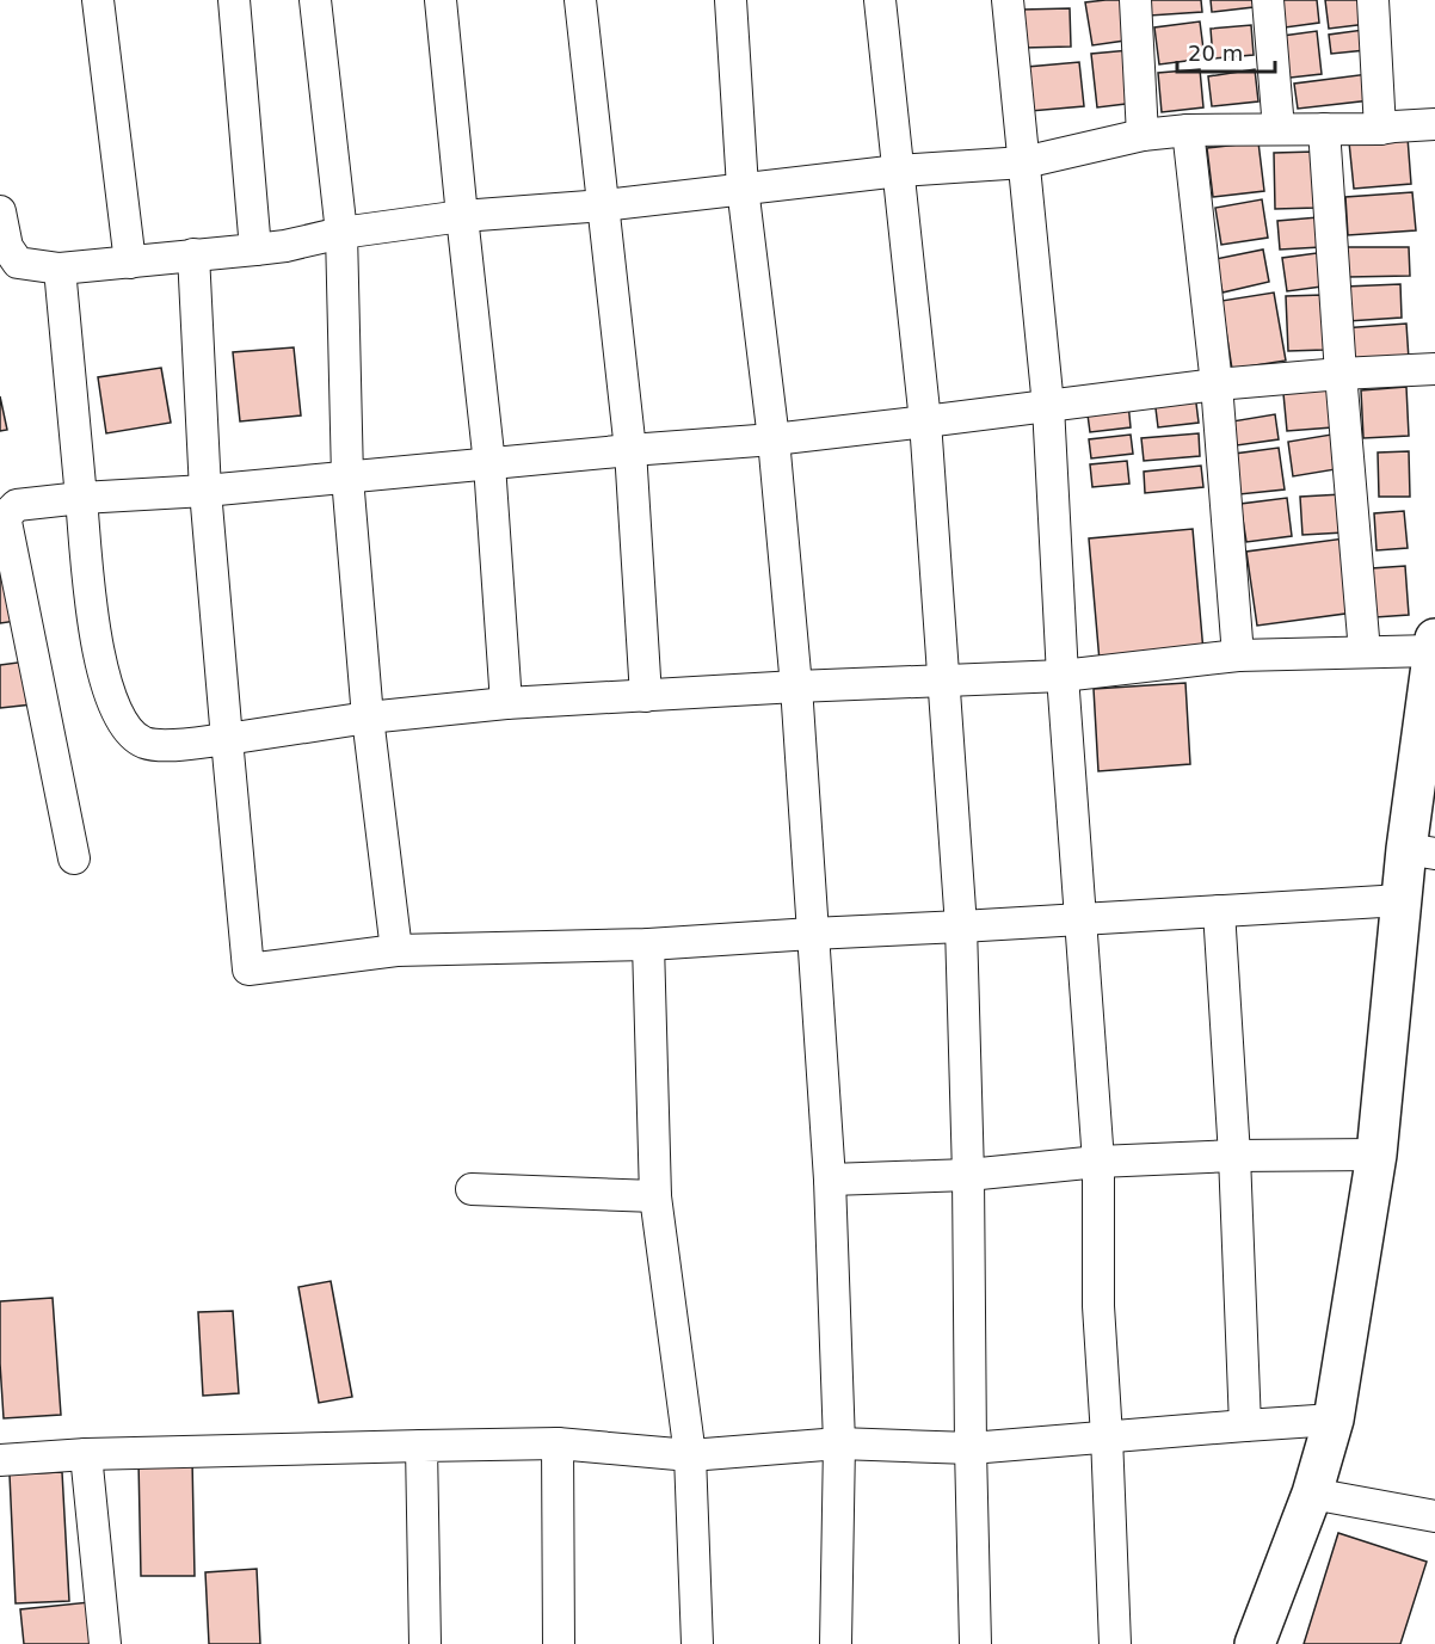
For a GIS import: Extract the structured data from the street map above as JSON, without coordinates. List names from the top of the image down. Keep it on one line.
{"scale_bar":"20 m"}
